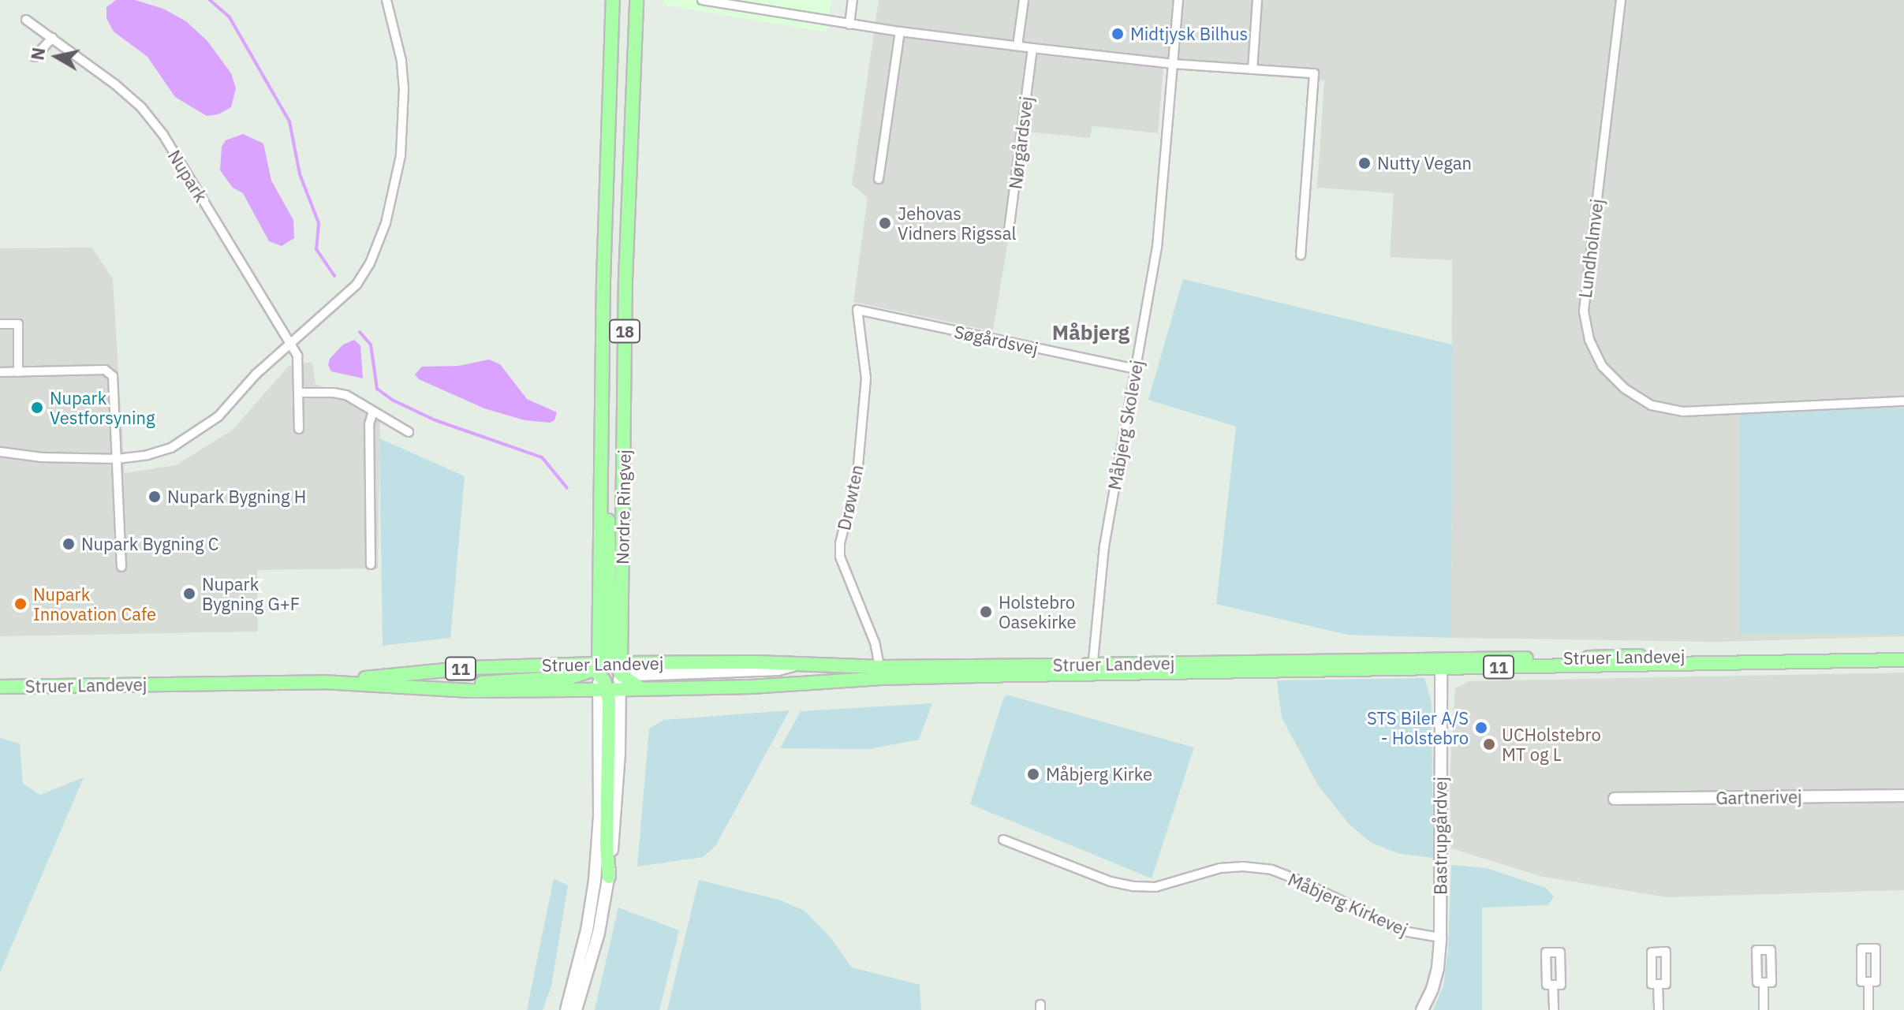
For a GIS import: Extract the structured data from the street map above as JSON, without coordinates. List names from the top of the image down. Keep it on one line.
{"streets":{"main road":["18","Nordre Ringvej","Struer Landevej","11"],"street":["Nørgårdsvej","Nupark","Lundholmvej","Søgårdsvej","Måbjerg Skolevej","Drøwten","Gartnerivej","Bastrupgårdvej","Måbjerg Kirkevej"]},"crossings":[["Søgårdsvej","Måbjerg Skolevej"],["Søgårdsvej","Drøwten"],["Måbjerg Skolevej","Struer Landevej"],["Drøwten","Struer Landevej"],["Nordre Ringvej","Struer Landevej"],["Struer Landevej","Bastrupgårdvej"],["Bastrupgårdvej","Måbjerg Kirkevej"]],"districts":["Måbjerg"],"places":["Midtjysk Bilhus","Nutty Vegan","Jehovas Vidners Rigssal","Nupark Vestforsyning","Nupark Bygning H","Nupark Bygning C","Nupark Bygning G+F","Nupark Innovation Cafe","Holstebro Oasekirke","STS Biler A/S - Holstebro","UCHolstebro MT og L","Måbjerg Kirke"],"north":"left"}
